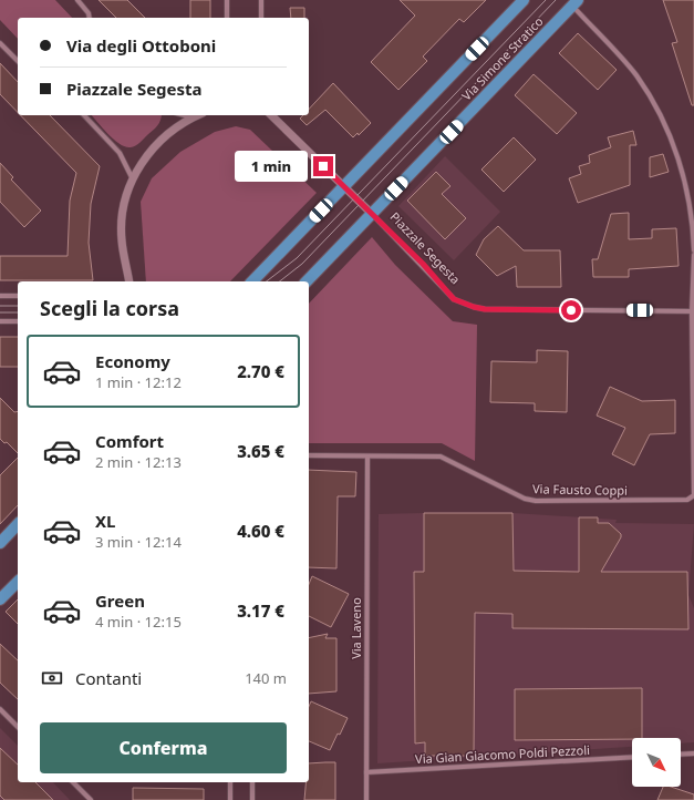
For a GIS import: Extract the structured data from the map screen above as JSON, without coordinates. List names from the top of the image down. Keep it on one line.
{"streets":{"main road":["Via Simone Stratico","Piazzale Segesta"],"street":["Via Fausto Coppi","Via Laveno","Via Gian Giacomo Poldi Pezzoli"]},"crossings":[["Via Simone Stratico","Piazzale Segesta"],["Via Fausto Coppi","Via Laveno"],["Via Laveno","Via Gian Giacomo Poldi Pezzoli"]],"north":"bottom right","page":{"banner":["Via degli Ottoboni","Piazzale Segesta"],"bubble":"1 min","heading":"Scegli la corsa","list":[{"name":"Economy","note":"1 min · 12:12","value":"2.70 €"},{"name":"Comfort","note":"2 min · 12:13","value":"3.65 €"},{"name":"XL","note":"3 min · 12:14","value":"4.60 €"},{"name":"Green","note":"4 min · 12:15","value":"3.17 €"}],"pay":["Contanti","140 m"],"buttons":"Conferma"}}
